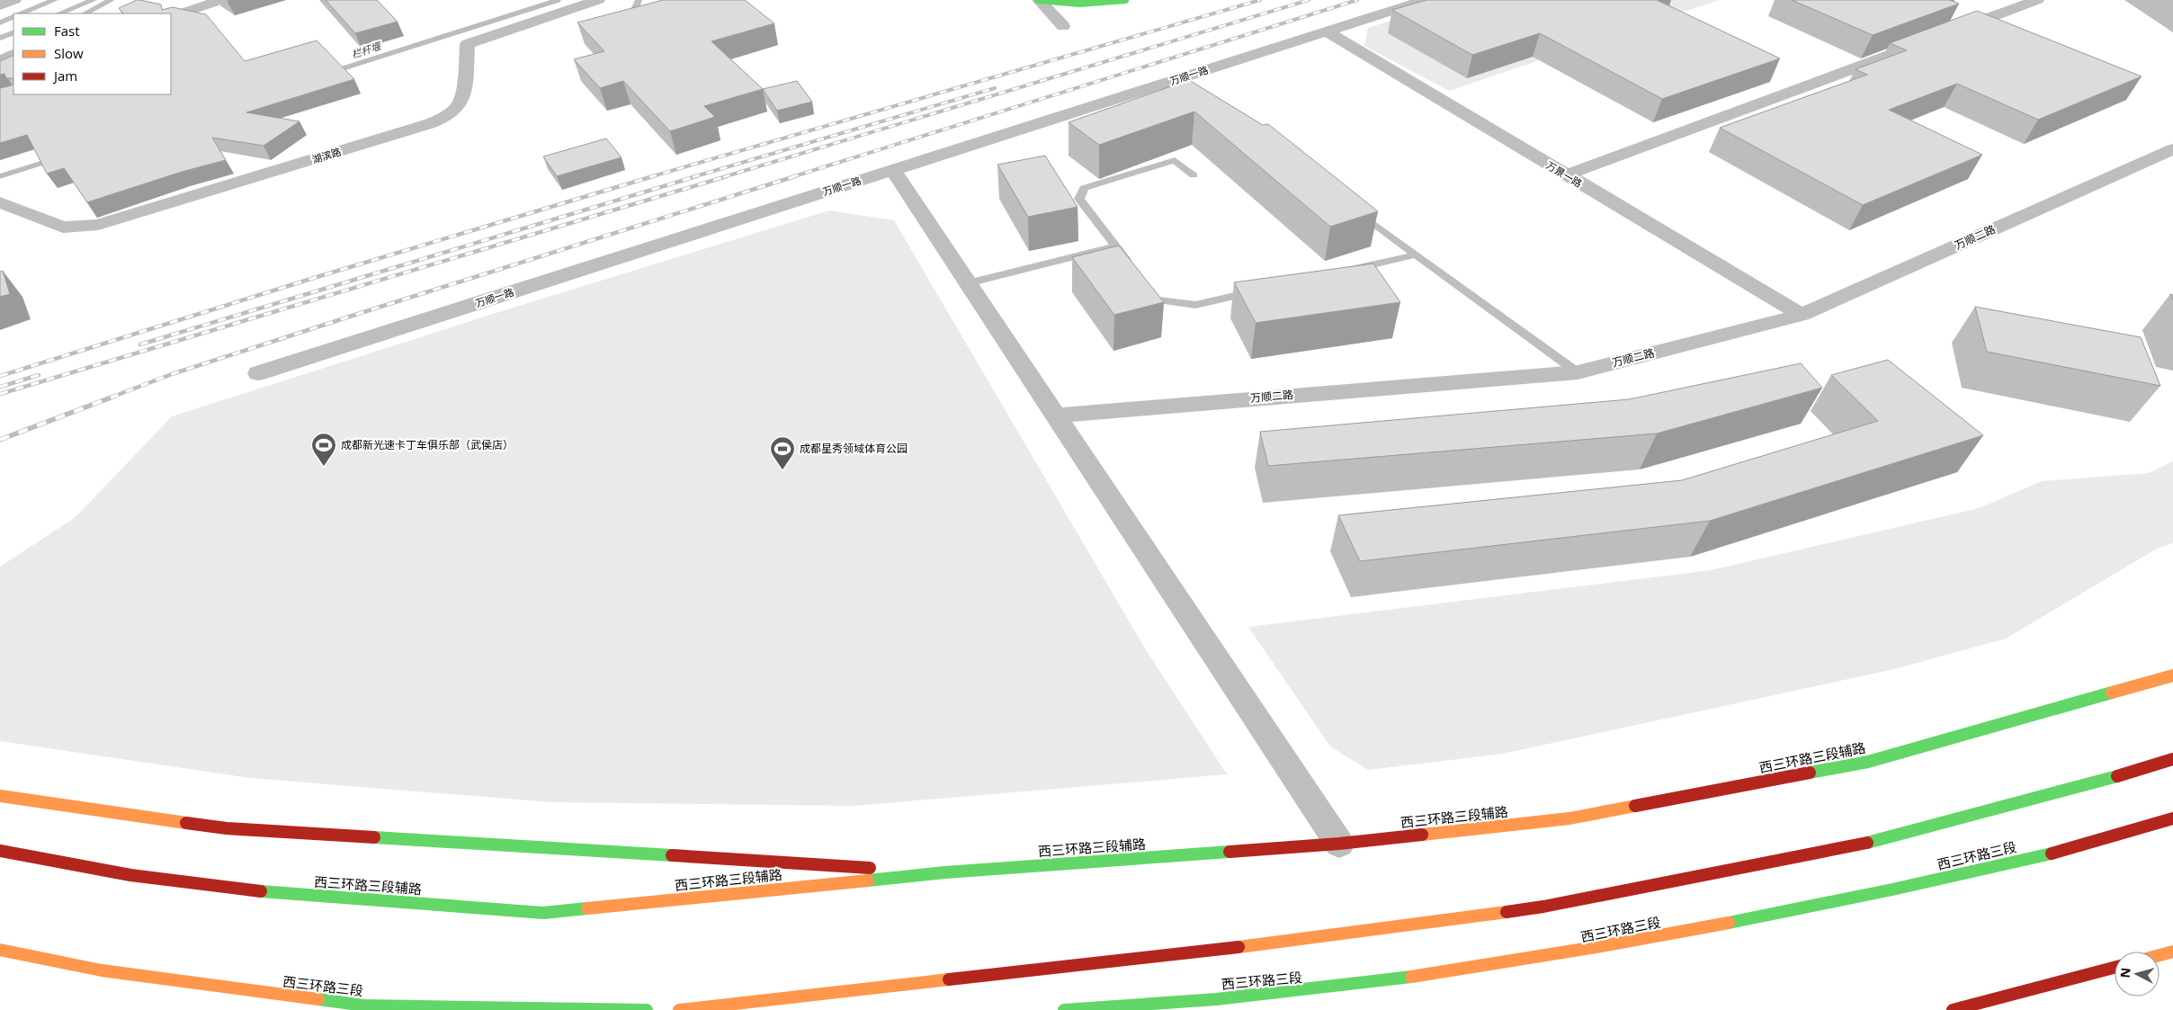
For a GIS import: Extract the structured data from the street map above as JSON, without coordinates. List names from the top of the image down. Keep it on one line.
{"streets":{"main road":["西三环路三段辅路","西三环路三段"],"street":["万顺一路","湖滨路","万景一路","万顺二路"]},"crossings":[["万顺一路","万景一路"],["万景一路","万顺二路"]],"water":["栏杆堰"],"places":{"sports":["成都新光速卡丁车俱乐部（武侯店）","成都星秀领域体育公园"]},"legend":["Fast","Slow","Jam"],"north":"left"}
